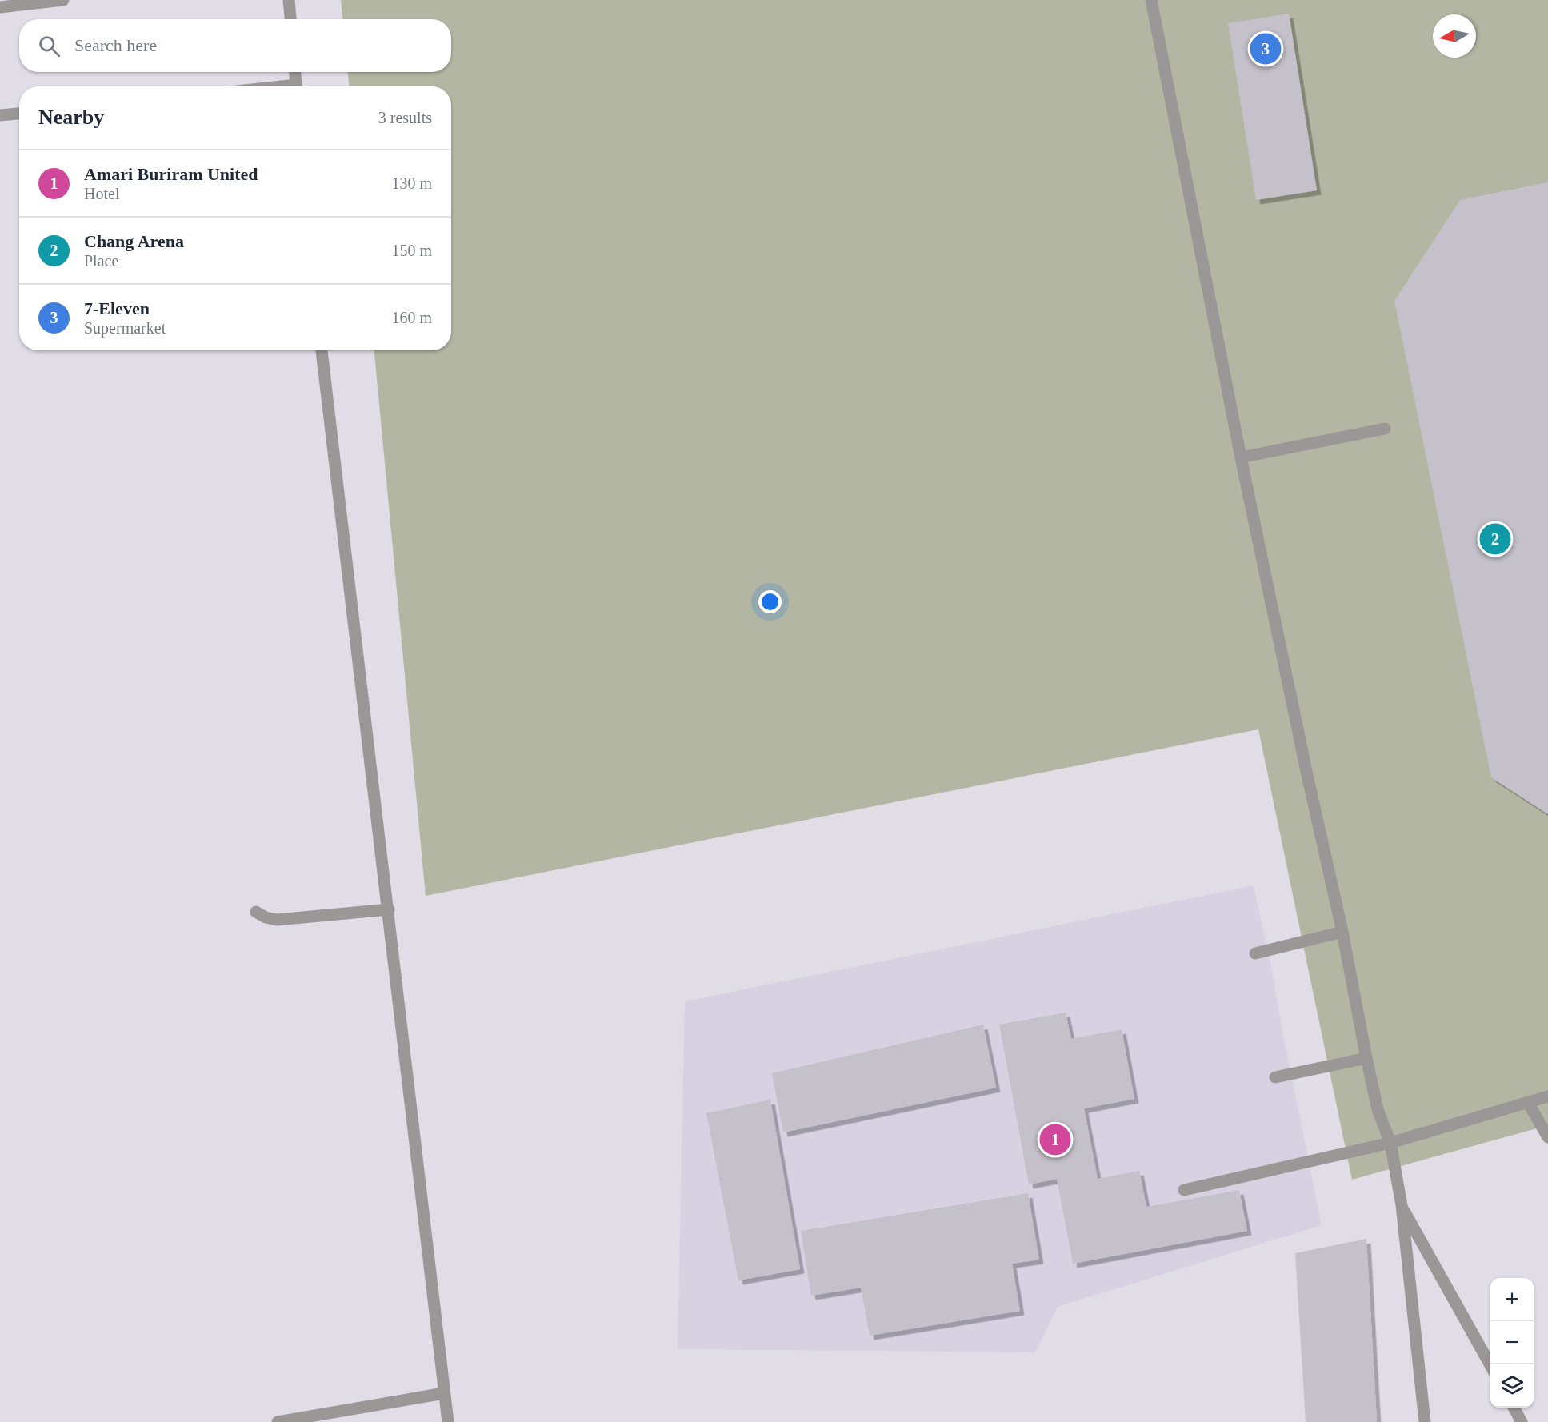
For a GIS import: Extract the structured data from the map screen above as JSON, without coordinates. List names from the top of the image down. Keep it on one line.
{"north":"left","page":{"search":"Search here","pins":["3","2","1"],"heading":["Nearby","3 results"],"list":[{"mark":"1","name":"Amari Buriram United","note":"Hotel","value":"130 m"},{"mark":"2","name":"Chang Arena","note":"Place","value":"150 m"},{"mark":"3","name":"7-Eleven","note":"Supermarket","value":"160 m"}],"map_buttons":["+","−"]}}
